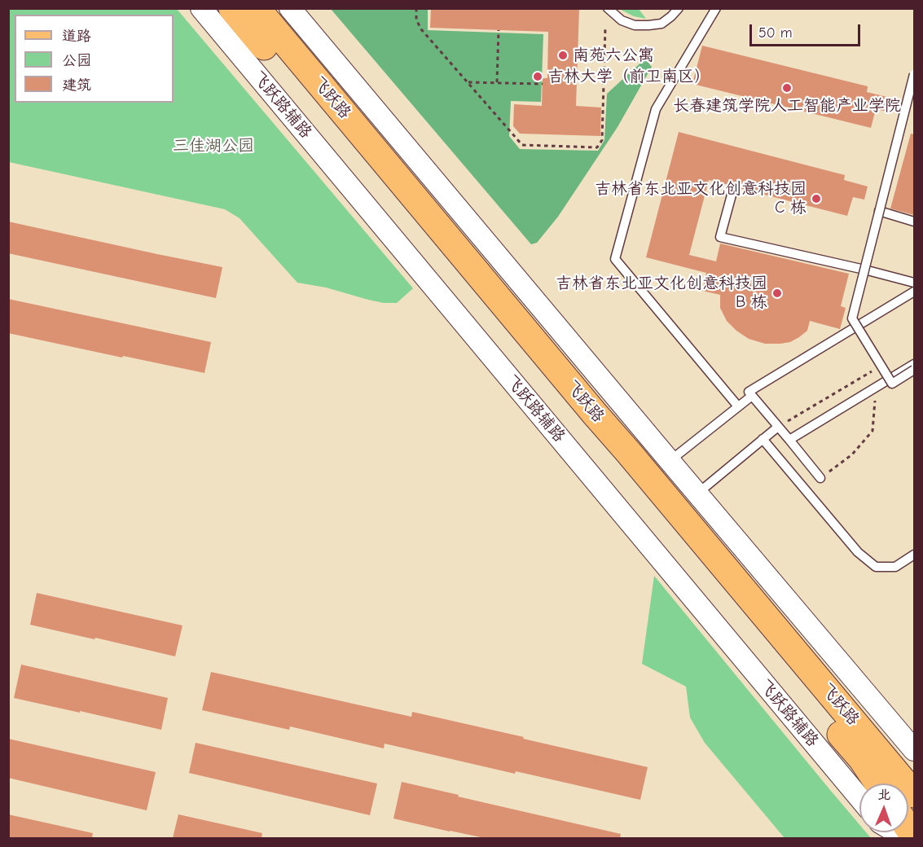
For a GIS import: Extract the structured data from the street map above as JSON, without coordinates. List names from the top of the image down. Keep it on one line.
{"streets":{"main road":["飞跃路"],"street":["飞跃路辅路"]},"parks":["三佳湖公园"],"places":["南苑六公寓","吉林大学（前卫南区）","长春建筑学院人工智能产业学院","吉林省东北亚文化创意科技园 C 栋","吉林省东北亚文化创意科技园 B 栋"],"legend":["道路","公园","建筑"],"scale_bar":"50 m","north":"top"}
